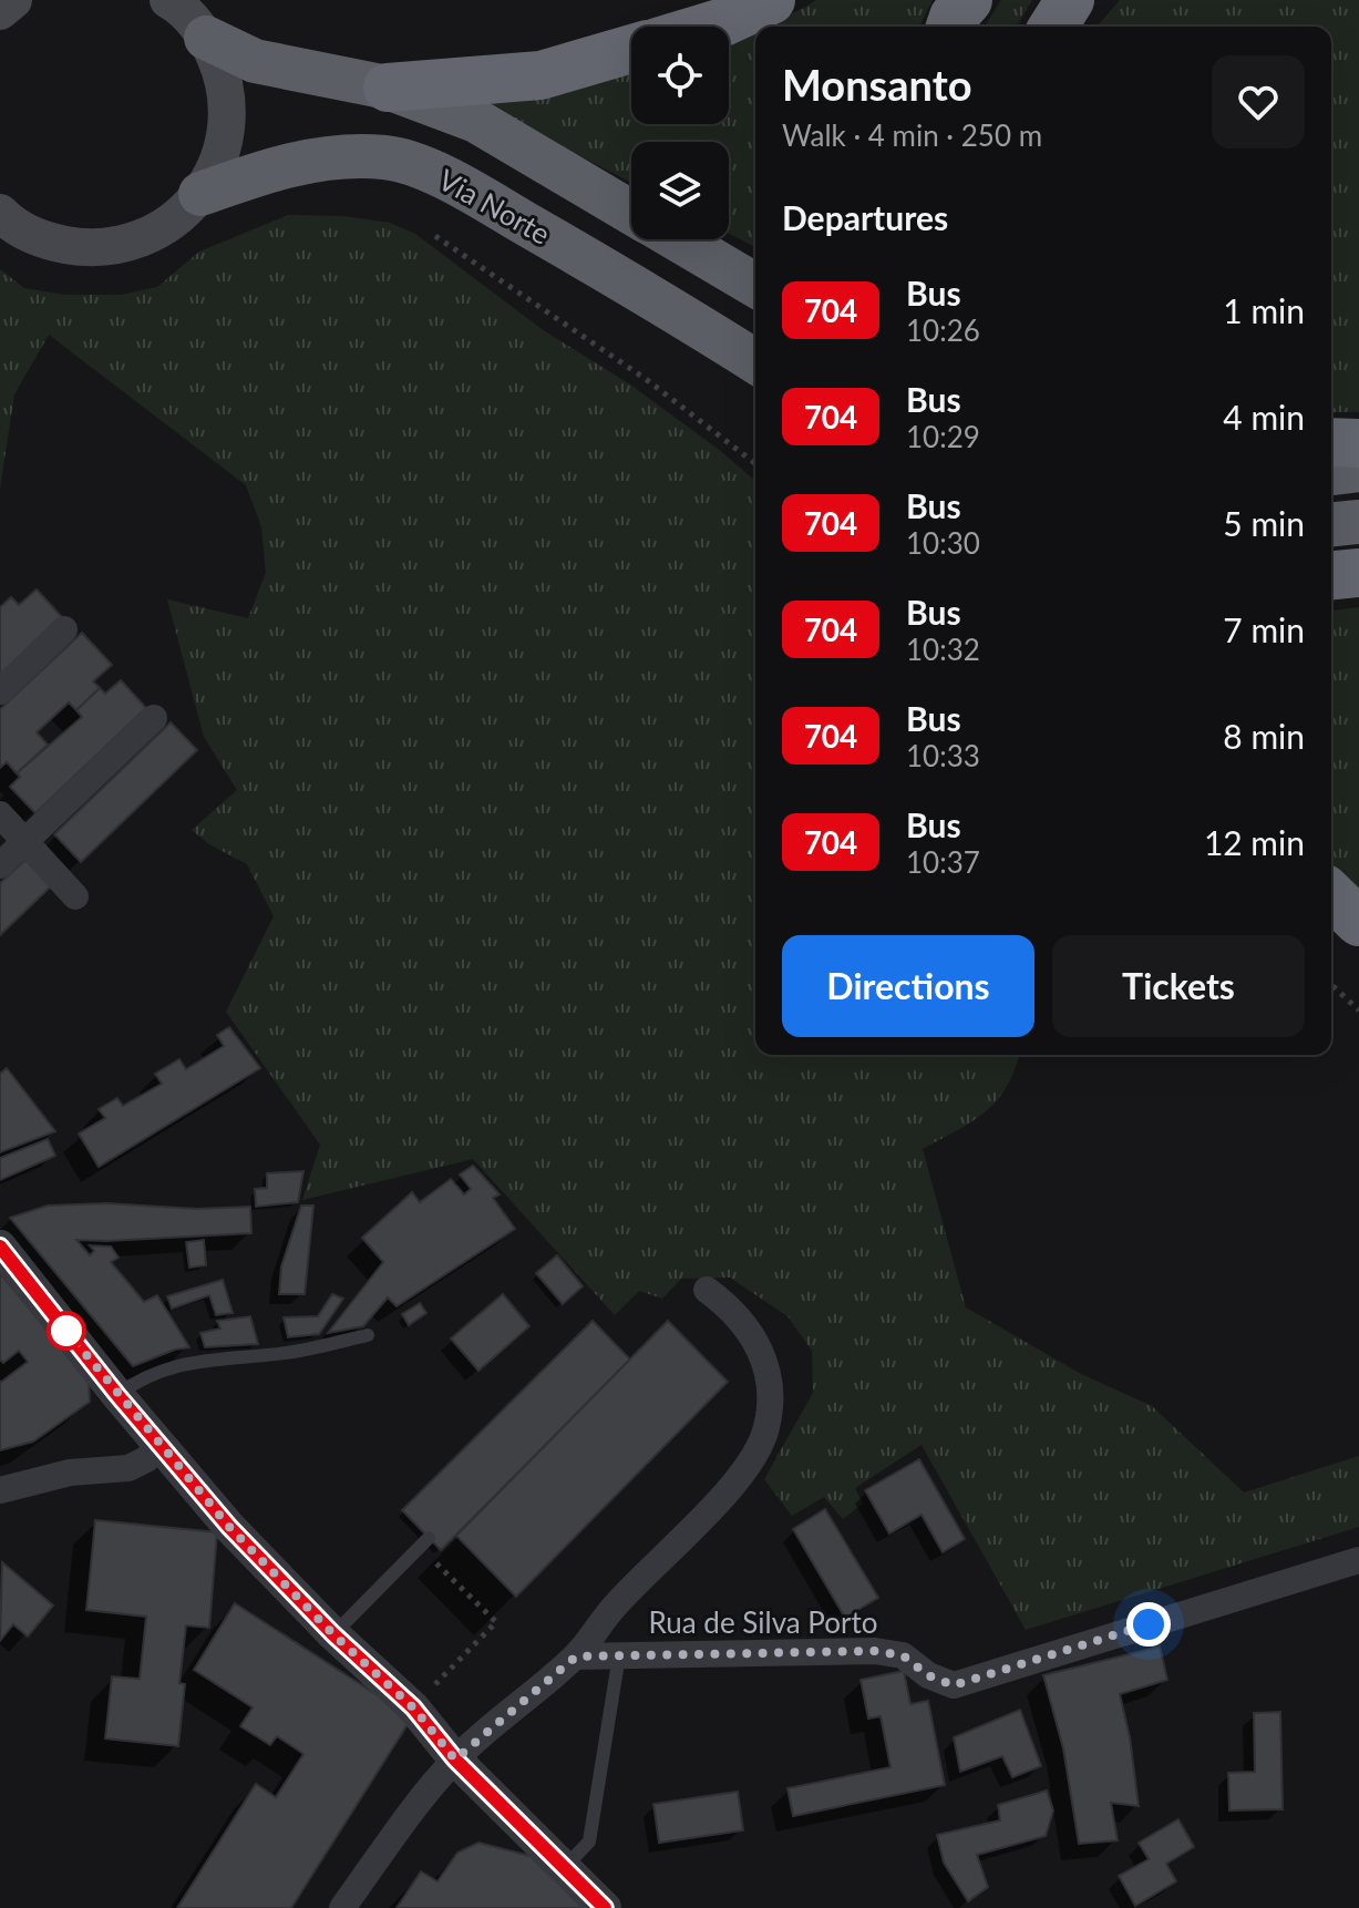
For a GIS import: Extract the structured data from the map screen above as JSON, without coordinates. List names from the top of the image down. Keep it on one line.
{"streets":{"highway":["Via Norte"],"street":["Rua de Silva Porto"]},"lines":["bus line 704"],"page":{"heading":[["Monsanto","Walk · 4 min · 250 m"],"Departures"],"list":[{"mark":"704","name":"Bus","note":"10:26","value":"1 min"},{"mark":"704","name":"Bus","note":"10:29","value":"4 min"},{"mark":"704","name":"Bus","note":"10:30","value":"5 min"},{"mark":"704","name":"Bus","note":"10:32","value":"7 min"},{"mark":"704","name":"Bus","note":"10:33","value":"8 min"},{"mark":"704","name":"Bus","note":"10:37","value":"12 min"}],"buttons":["Directions","Tickets"]}}
